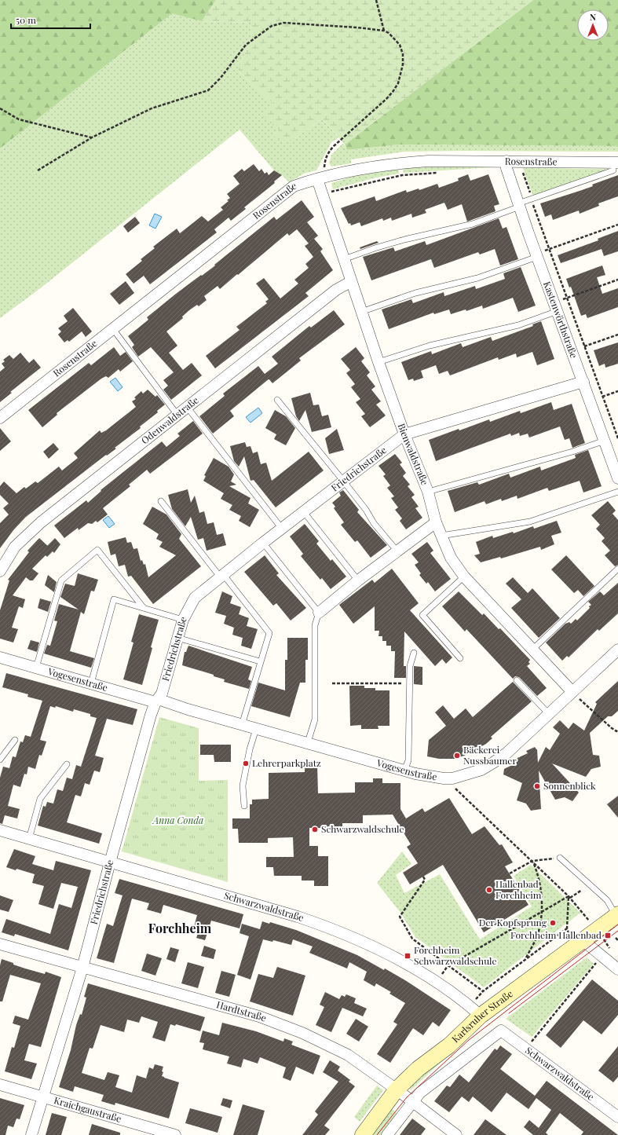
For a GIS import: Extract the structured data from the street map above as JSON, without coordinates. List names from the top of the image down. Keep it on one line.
{"streets":{"street":["Rosenstraße","Kastenwörthstraße","Odenwaldstraße","Bienwaldstraße","Friedrichstraße","Vogesenstraße","Schwarzwaldstraße","Hardtstraße","Karlsruher Straße","Kraichgaustraße"]},"crossings":[["Rosenstraße","Kastenwörthstraße"],["Rosenstraße","Bienwaldstraße"],["Kastenwörthstraße","Friedrichstraße"],["Odenwaldstraße","Bienwaldstraße"],["Bienwaldstraße","Friedrichstraße"],["Bienwaldstraße","Vogesenstraße"],["Friedrichstraße","Vogesenstraße"],["Friedrichstraße","Schwarzwaldstraße"],["Friedrichstraße","Hardtstraße"],["Friedrichstraße","Kraichgaustraße"],["Schwarzwaldstraße","Hardtstraße"],["Schwarzwaldstraße","Karlsruher Straße"],["Hardtstraße","Karlsruher Straße"]],"districts":["Forchheim"],"parks":["Anna Conda"],"places":{"other":["Bäckerei Nussbaumer","Lehrerparkplatz","Sonnenblick","Schwarzwaldschule","Hallenbad Forchheim","Der Kopfsprung"],"transit":["Forchheim Hallenbad","Forchheim Schwarzwaldschule"]},"scale_bar":"50 m","north":"top"}
